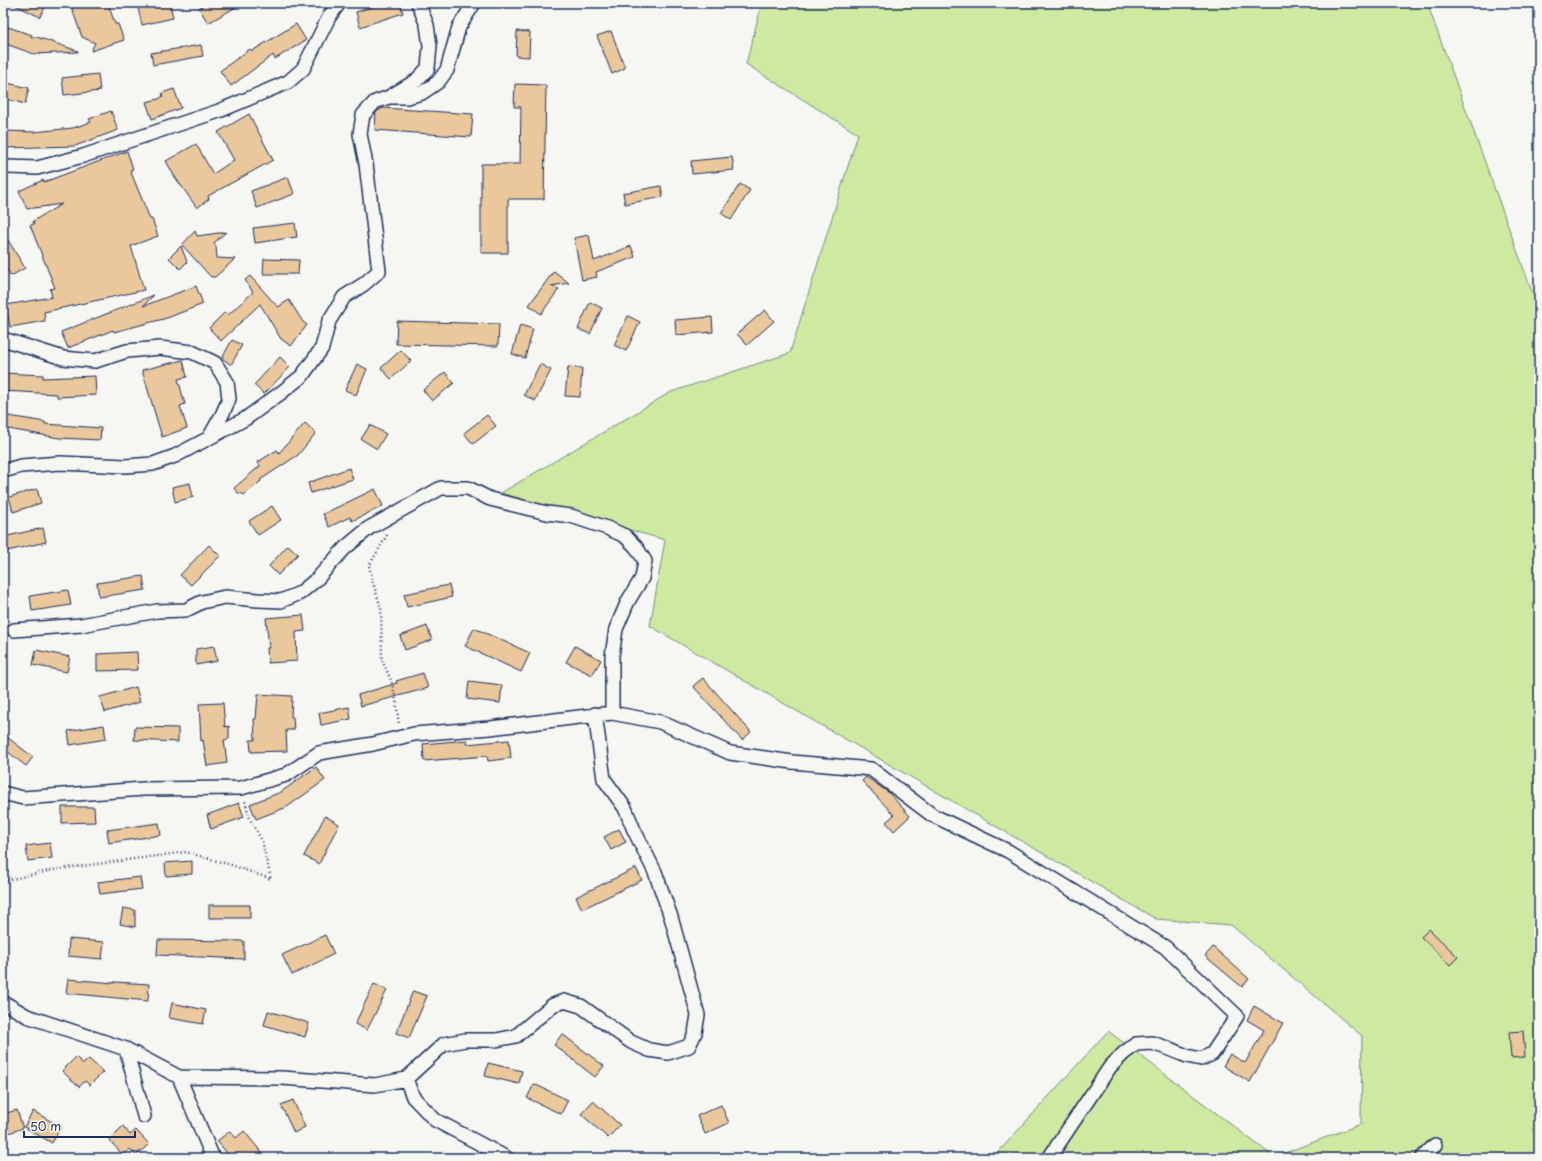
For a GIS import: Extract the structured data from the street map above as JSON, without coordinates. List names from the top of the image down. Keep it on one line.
{"scale_bar":"50 m"}
